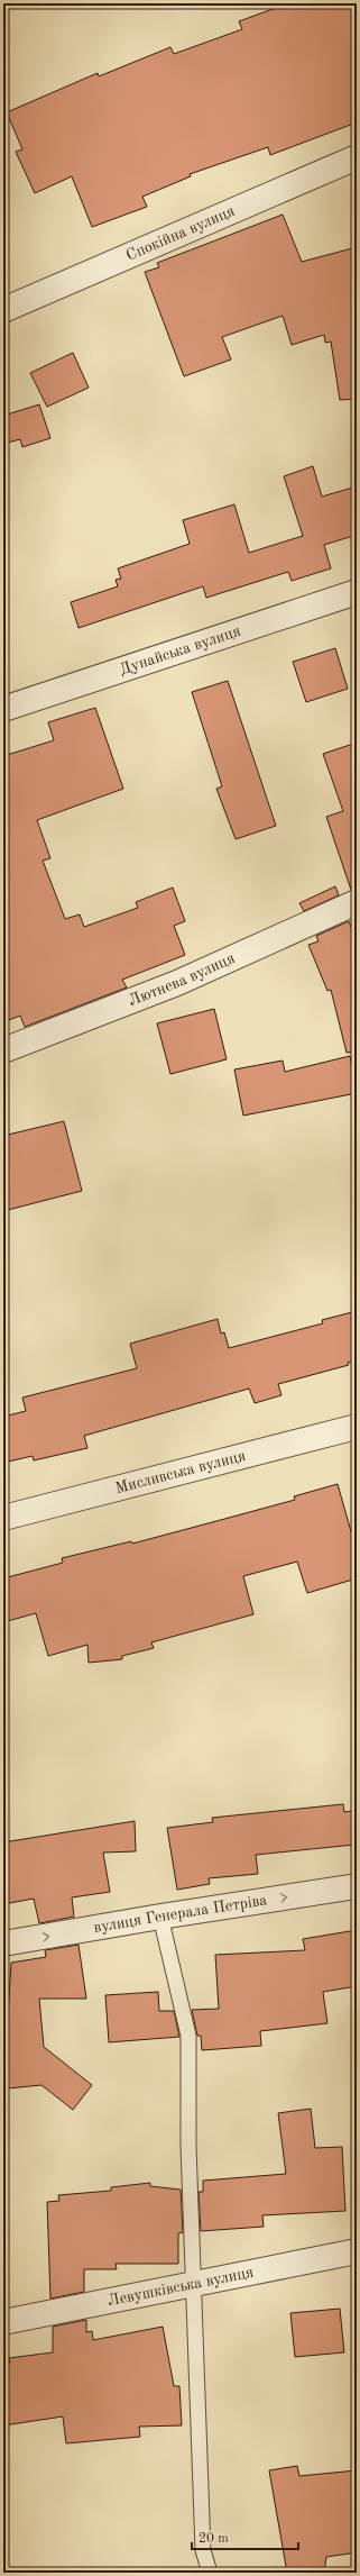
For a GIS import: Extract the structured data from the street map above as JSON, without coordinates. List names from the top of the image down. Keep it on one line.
{"streets":{"street":["Спокійна вулиця","Дунайська вулиця","Лютнева вулиця","Мисливська вулиця","вулиця Генерала Петріва","Левушківська вулиця"]},"one_way":["вулиця Генерала Петріва"],"scale_bar":"20 m"}
